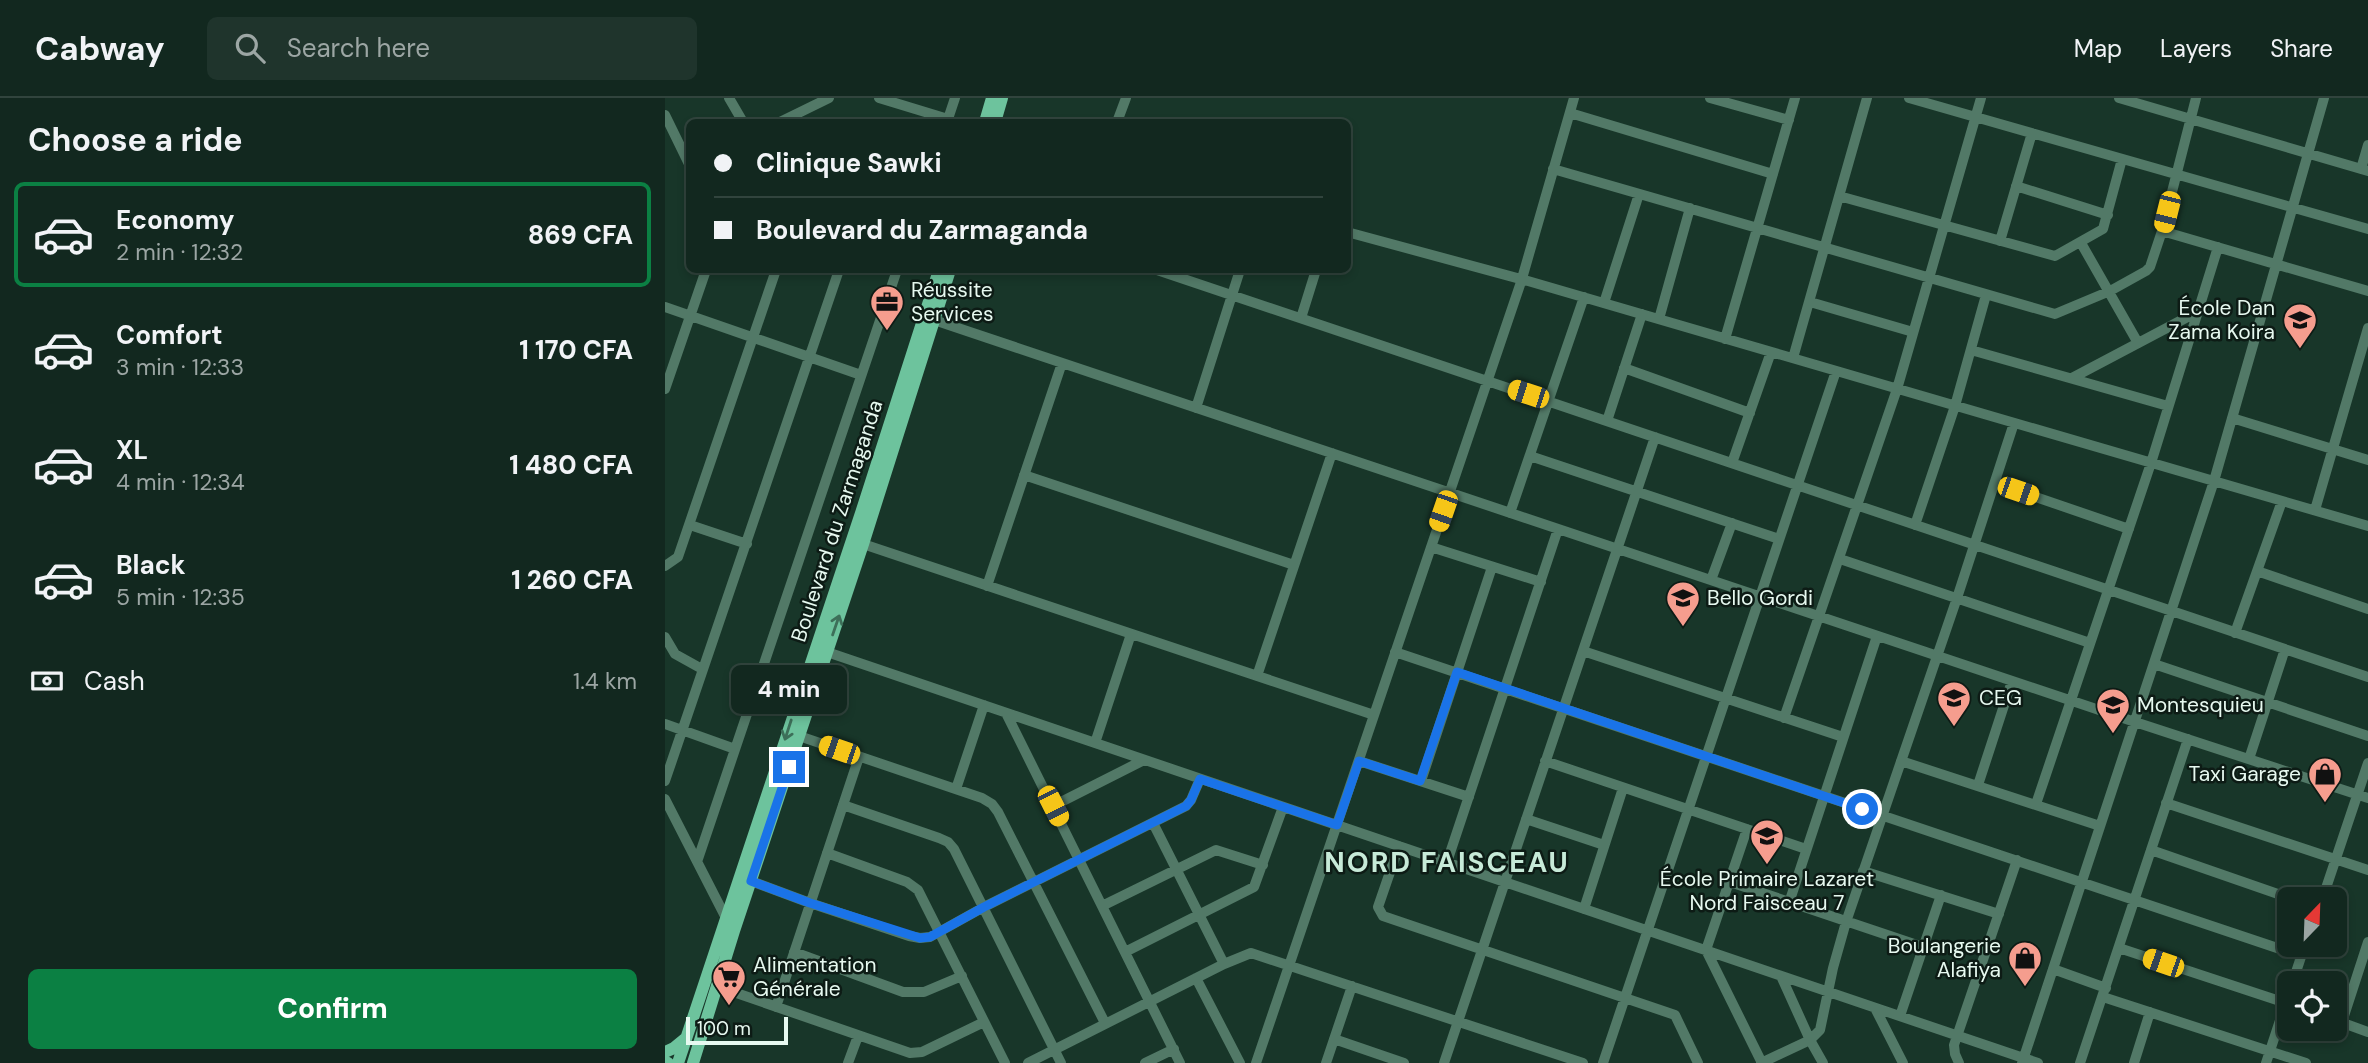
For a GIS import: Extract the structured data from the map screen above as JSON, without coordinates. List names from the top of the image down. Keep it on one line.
{"streets":{"main road":["Boulevard du Zarmaganda"]},"districts":["NORD FAISCEAU"],"places":{"office":["Réussite Services"],"school or university":["École Dan Zama Koira","Bello Gordi","CEG","Montesquieu","École Primaire Lazaret Nord Faisceau 7"],"shop":["Taxi Garage","Boulangerie Alafiya"],"supermarket":["Alimentation Générale"]},"scale_bar":"100 m","north":"top right","page":{"header":"Cabway","search":"Search here","nav":["Map","Layers","Share"],"heading":"Choose a ride","banner":["Clinique Sawki","Boulevard du Zarmaganda"],"list":[{"name":"Economy","note":"2 min · 12:32","value":"869 CFA"},{"name":"Comfort","note":"3 min · 12:33","value":"1 170 CFA"},{"name":"XL","note":"4 min · 12:34","value":"1 480 CFA"},{"name":"Black","note":"5 min · 12:35","value":"1 260 CFA"}],"pay":["Cash","1.4 km"],"bubble":"4 min","buttons":"Confirm","scale":"100 m"}}
